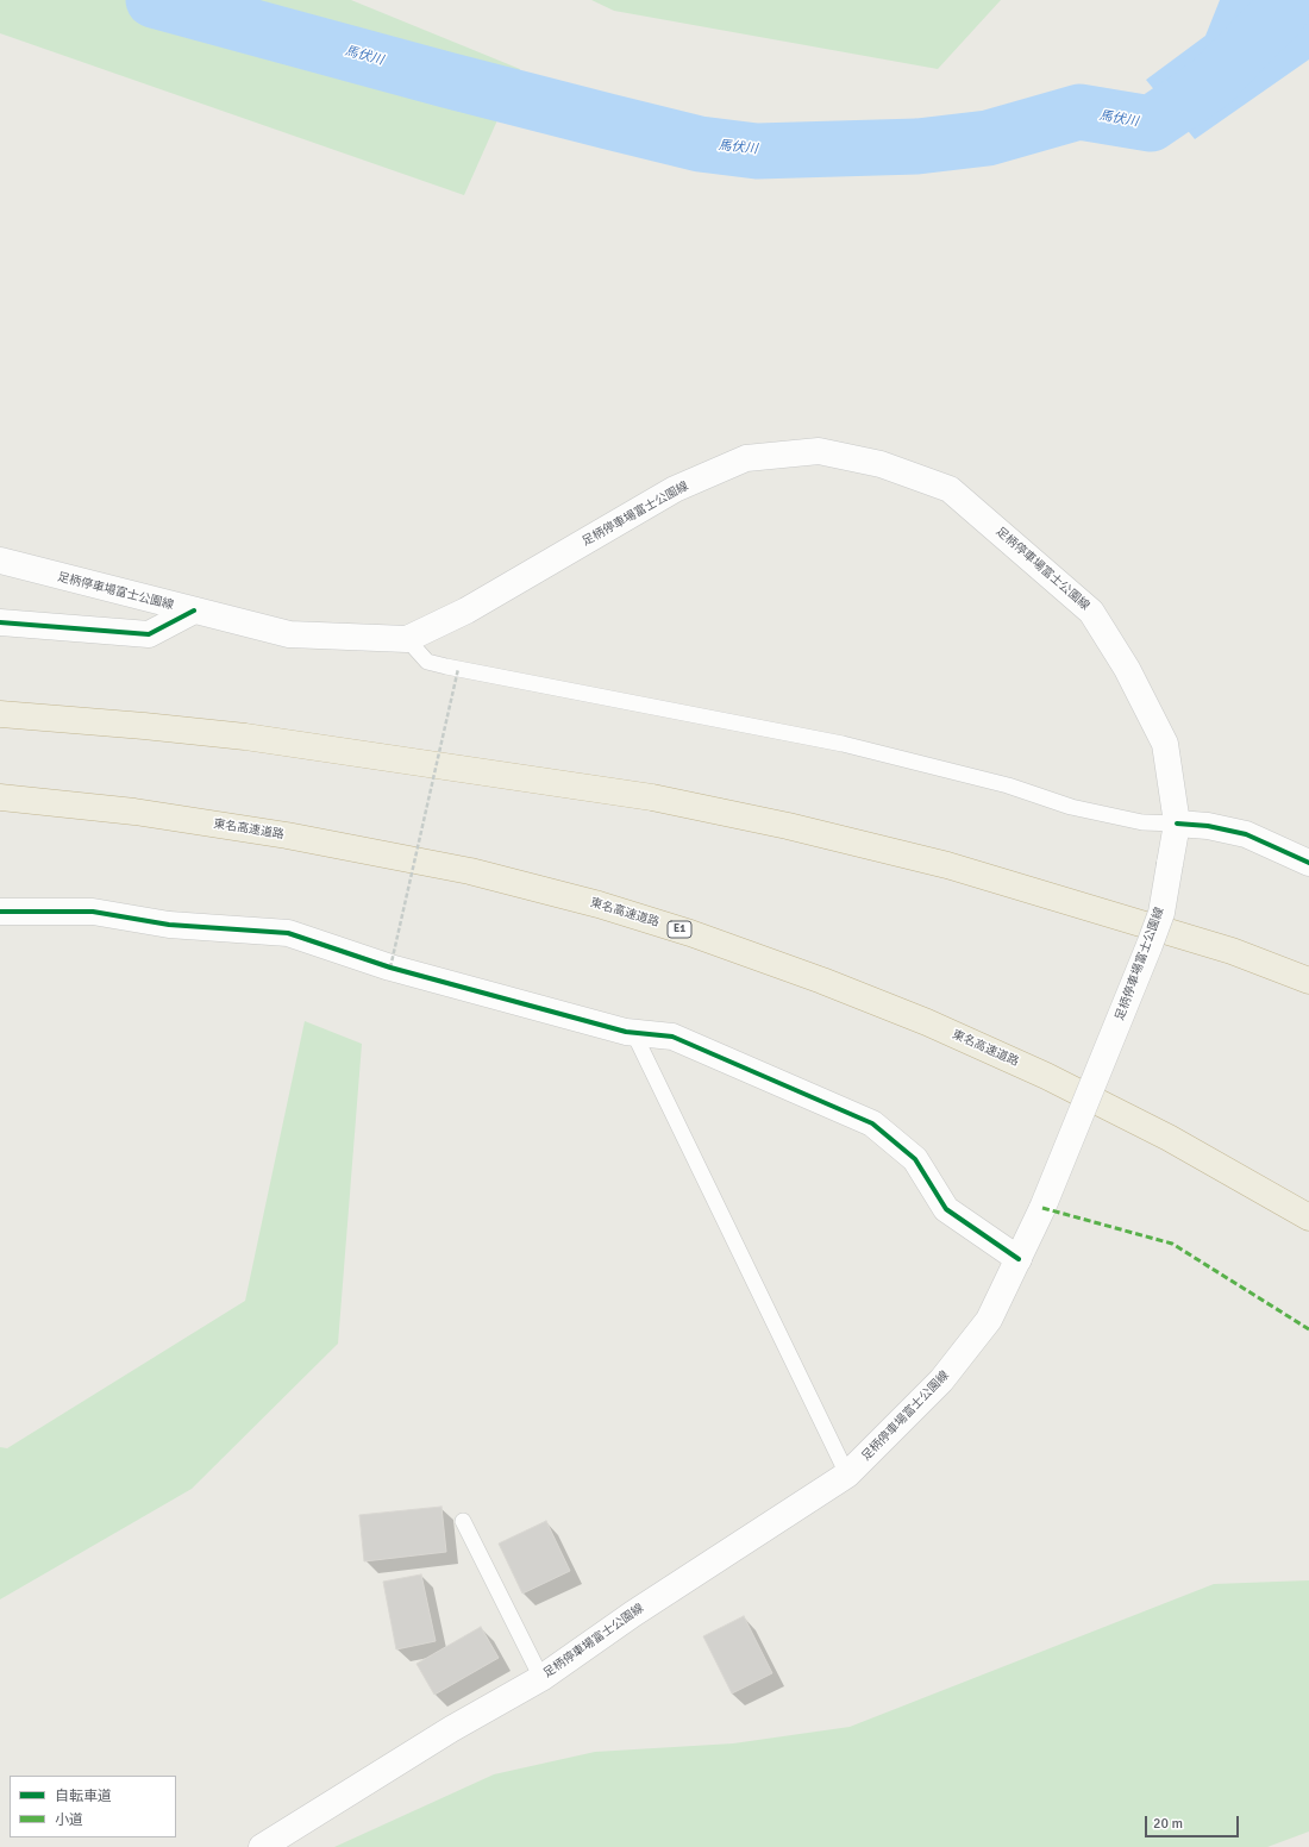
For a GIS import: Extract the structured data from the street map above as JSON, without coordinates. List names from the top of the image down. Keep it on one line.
{"streets":{"highway":["東名高速道路","E1"],"main road":["足柄停車場富士公園線"]},"water":["馬伏川"],"legend":["自転車道","小道"],"scale_bar":"20 m"}
